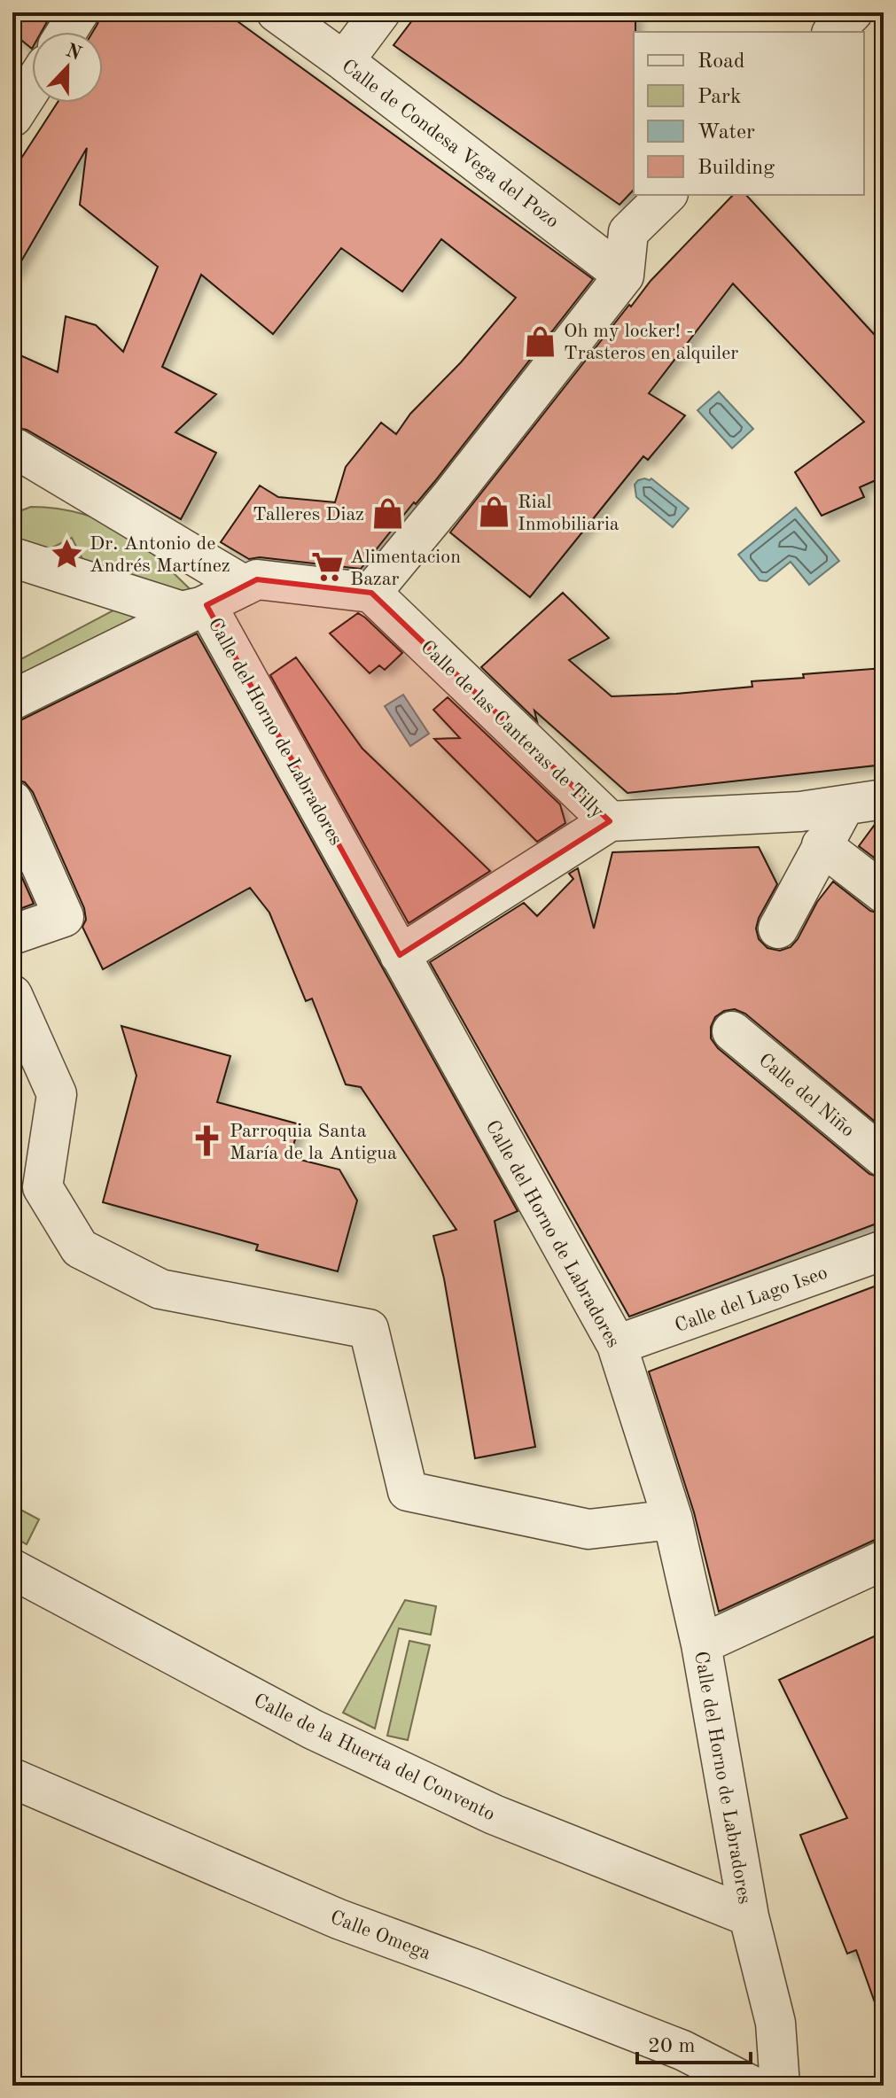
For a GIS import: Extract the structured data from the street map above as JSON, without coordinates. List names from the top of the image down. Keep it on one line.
{"streets":{"street":["Calle de Condesa Vega del Pozo","Calle de las Canteras de Tilly","Calle del Horno de Labradores","Calle del Niño","Calle del Lago Iseo","Calle de la Huerta del Convento","Calle Omega"]},"crossings":[["Calle del Horno de Labradores","Calle del Lago Iseo"],["Calle del Horno de Labradores","Calle de la Huerta del Convento"]],"places":{"shop":["Oh my locker! - Trasteros en alquiler","Rial Inmobiliaria","Talleres Diaz"],"place":["Dr. Antonio de Andrés Martínez"],"supermarket":["Alimentacion Bazar"],"church":["Parroquia Santa María de la Antigua"]},"legend":["Road","Park","Water","Building"],"scale_bar":"20 m","north":"top"}
